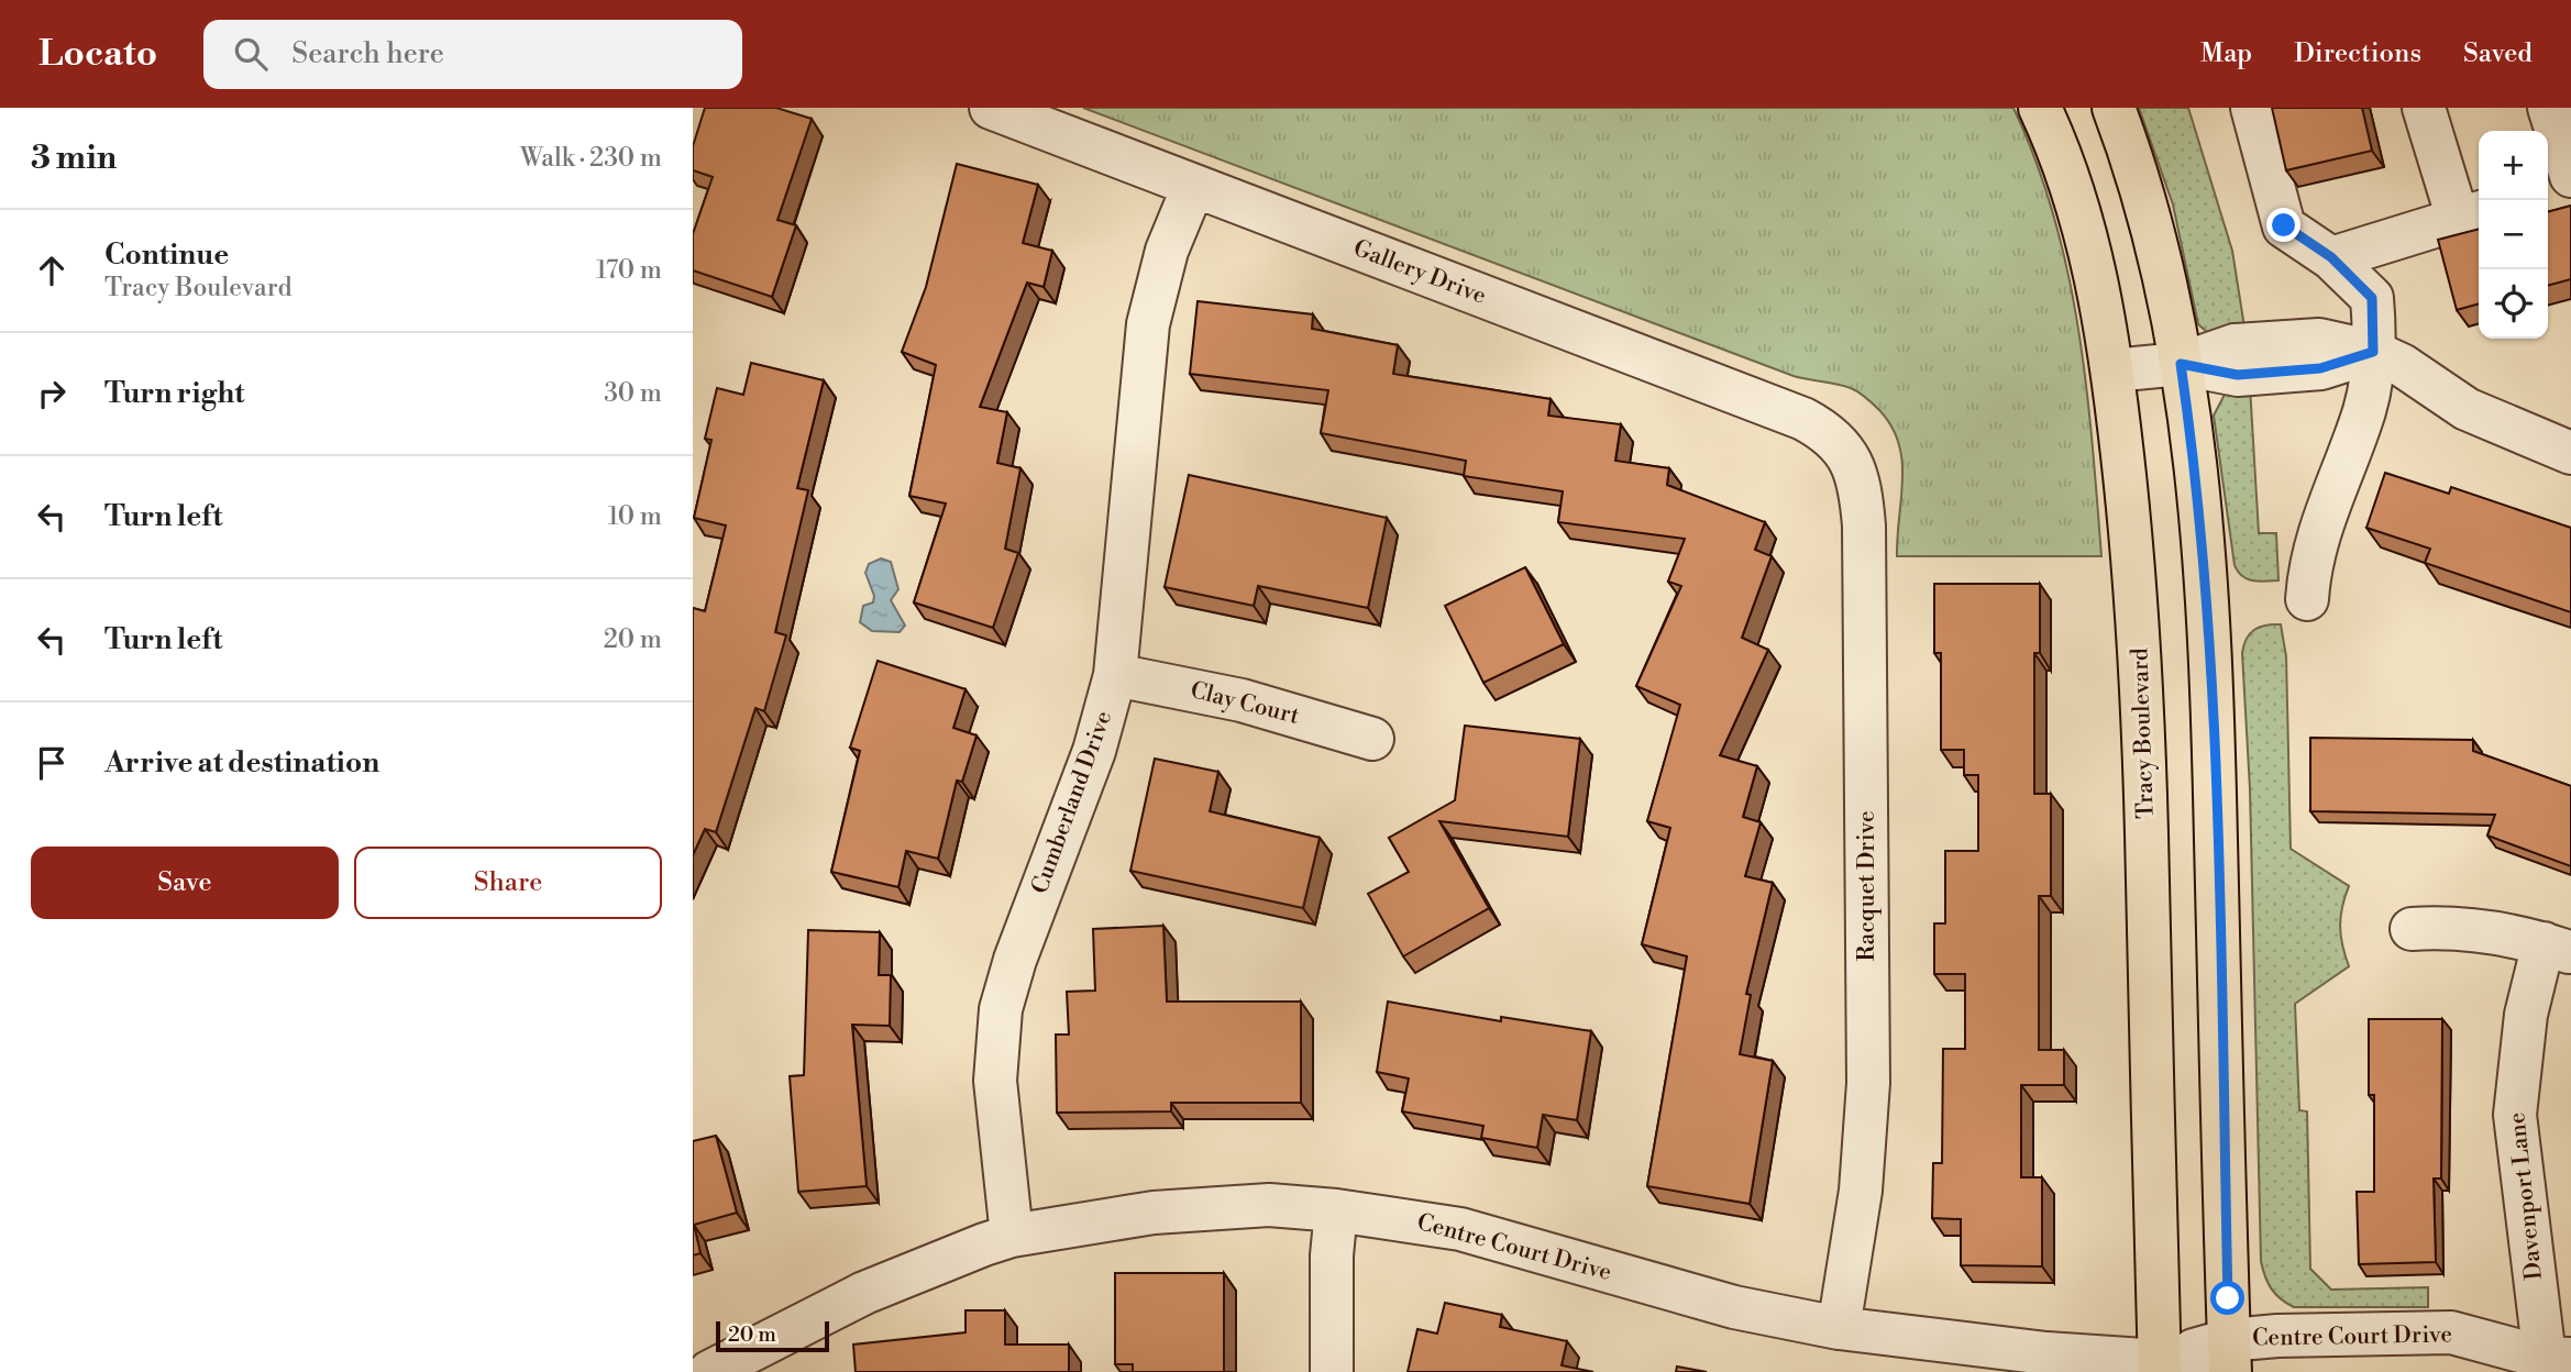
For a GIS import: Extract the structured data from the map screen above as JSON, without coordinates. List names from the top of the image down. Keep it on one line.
{"streets":{"main road":["Tracy Boulevard"],"street":["Gallery Drive","Clay Court","Cumberland Drive","Racquet Drive","Davenport Lane","Centre Court Drive"]},"crossings":[["Gallery Drive","Cumberland Drive"],["Gallery Drive","Racquet Drive"],["Clay Court","Cumberland Drive"],["Tracy Boulevard","Centre Court Drive"],["Cumberland Drive","Centre Court Drive"],["Racquet Drive","Centre Court Drive"],["Davenport Lane","Centre Court Drive"]],"scale_bar":"20 m","page":{"header":"Locato","search":"Search here","nav":["Map","Directions","Saved"],"heading":["3 min","Walk · 230 m"],"map_buttons":["+","−"],"list":[["Continue","Tracy Boulevard","170 m"],["Turn right","30 m"],["Turn left","10 m"],["Turn left","20 m"],"Arrive at destination"],"buttons":["Save","Share"],"scale":"20 m"}}
